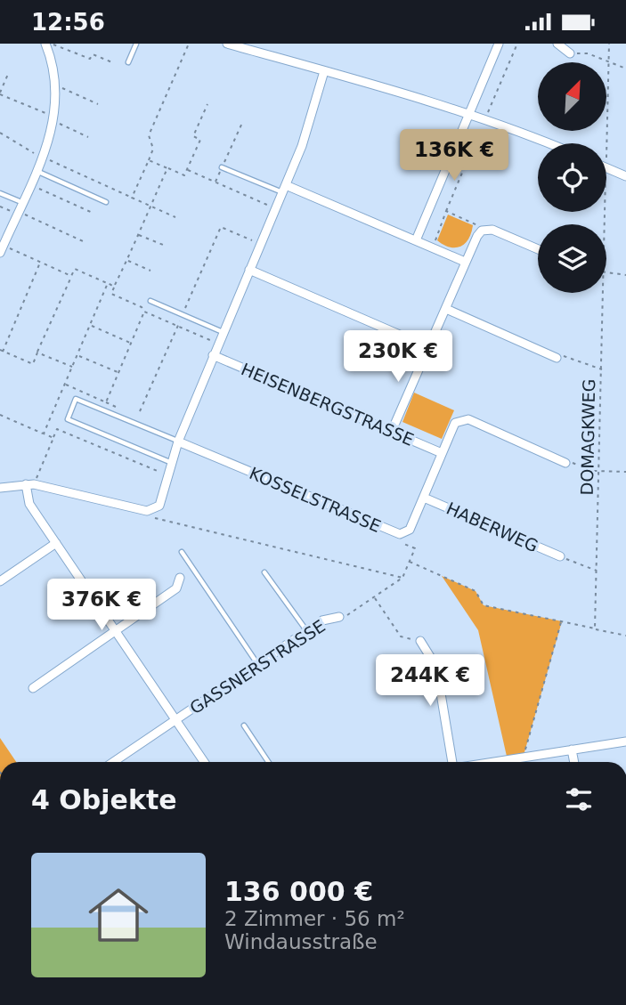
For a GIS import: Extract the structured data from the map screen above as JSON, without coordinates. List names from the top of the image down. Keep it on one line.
{"streets":{"street":["HEISENBERGSTRASSE","KOSSELSTRASSE","HABERWEG","GASSNERSTRASSE"],"path":["DOMAGKWEG"]},"crossings":[["HEISENBERGSTRASSE","KOSSELSTRASSE"],["KOSSELSTRASSE","HABERWEG"]],"north":"top right","page":{"status":"12:56","price":["136K €","230K €","376K €","244K €"],"heading":"4 Objekte","list":[{"name":"136 000 €","note":"2 Zimmer · 56 m² · Windausstraße"}]}}
